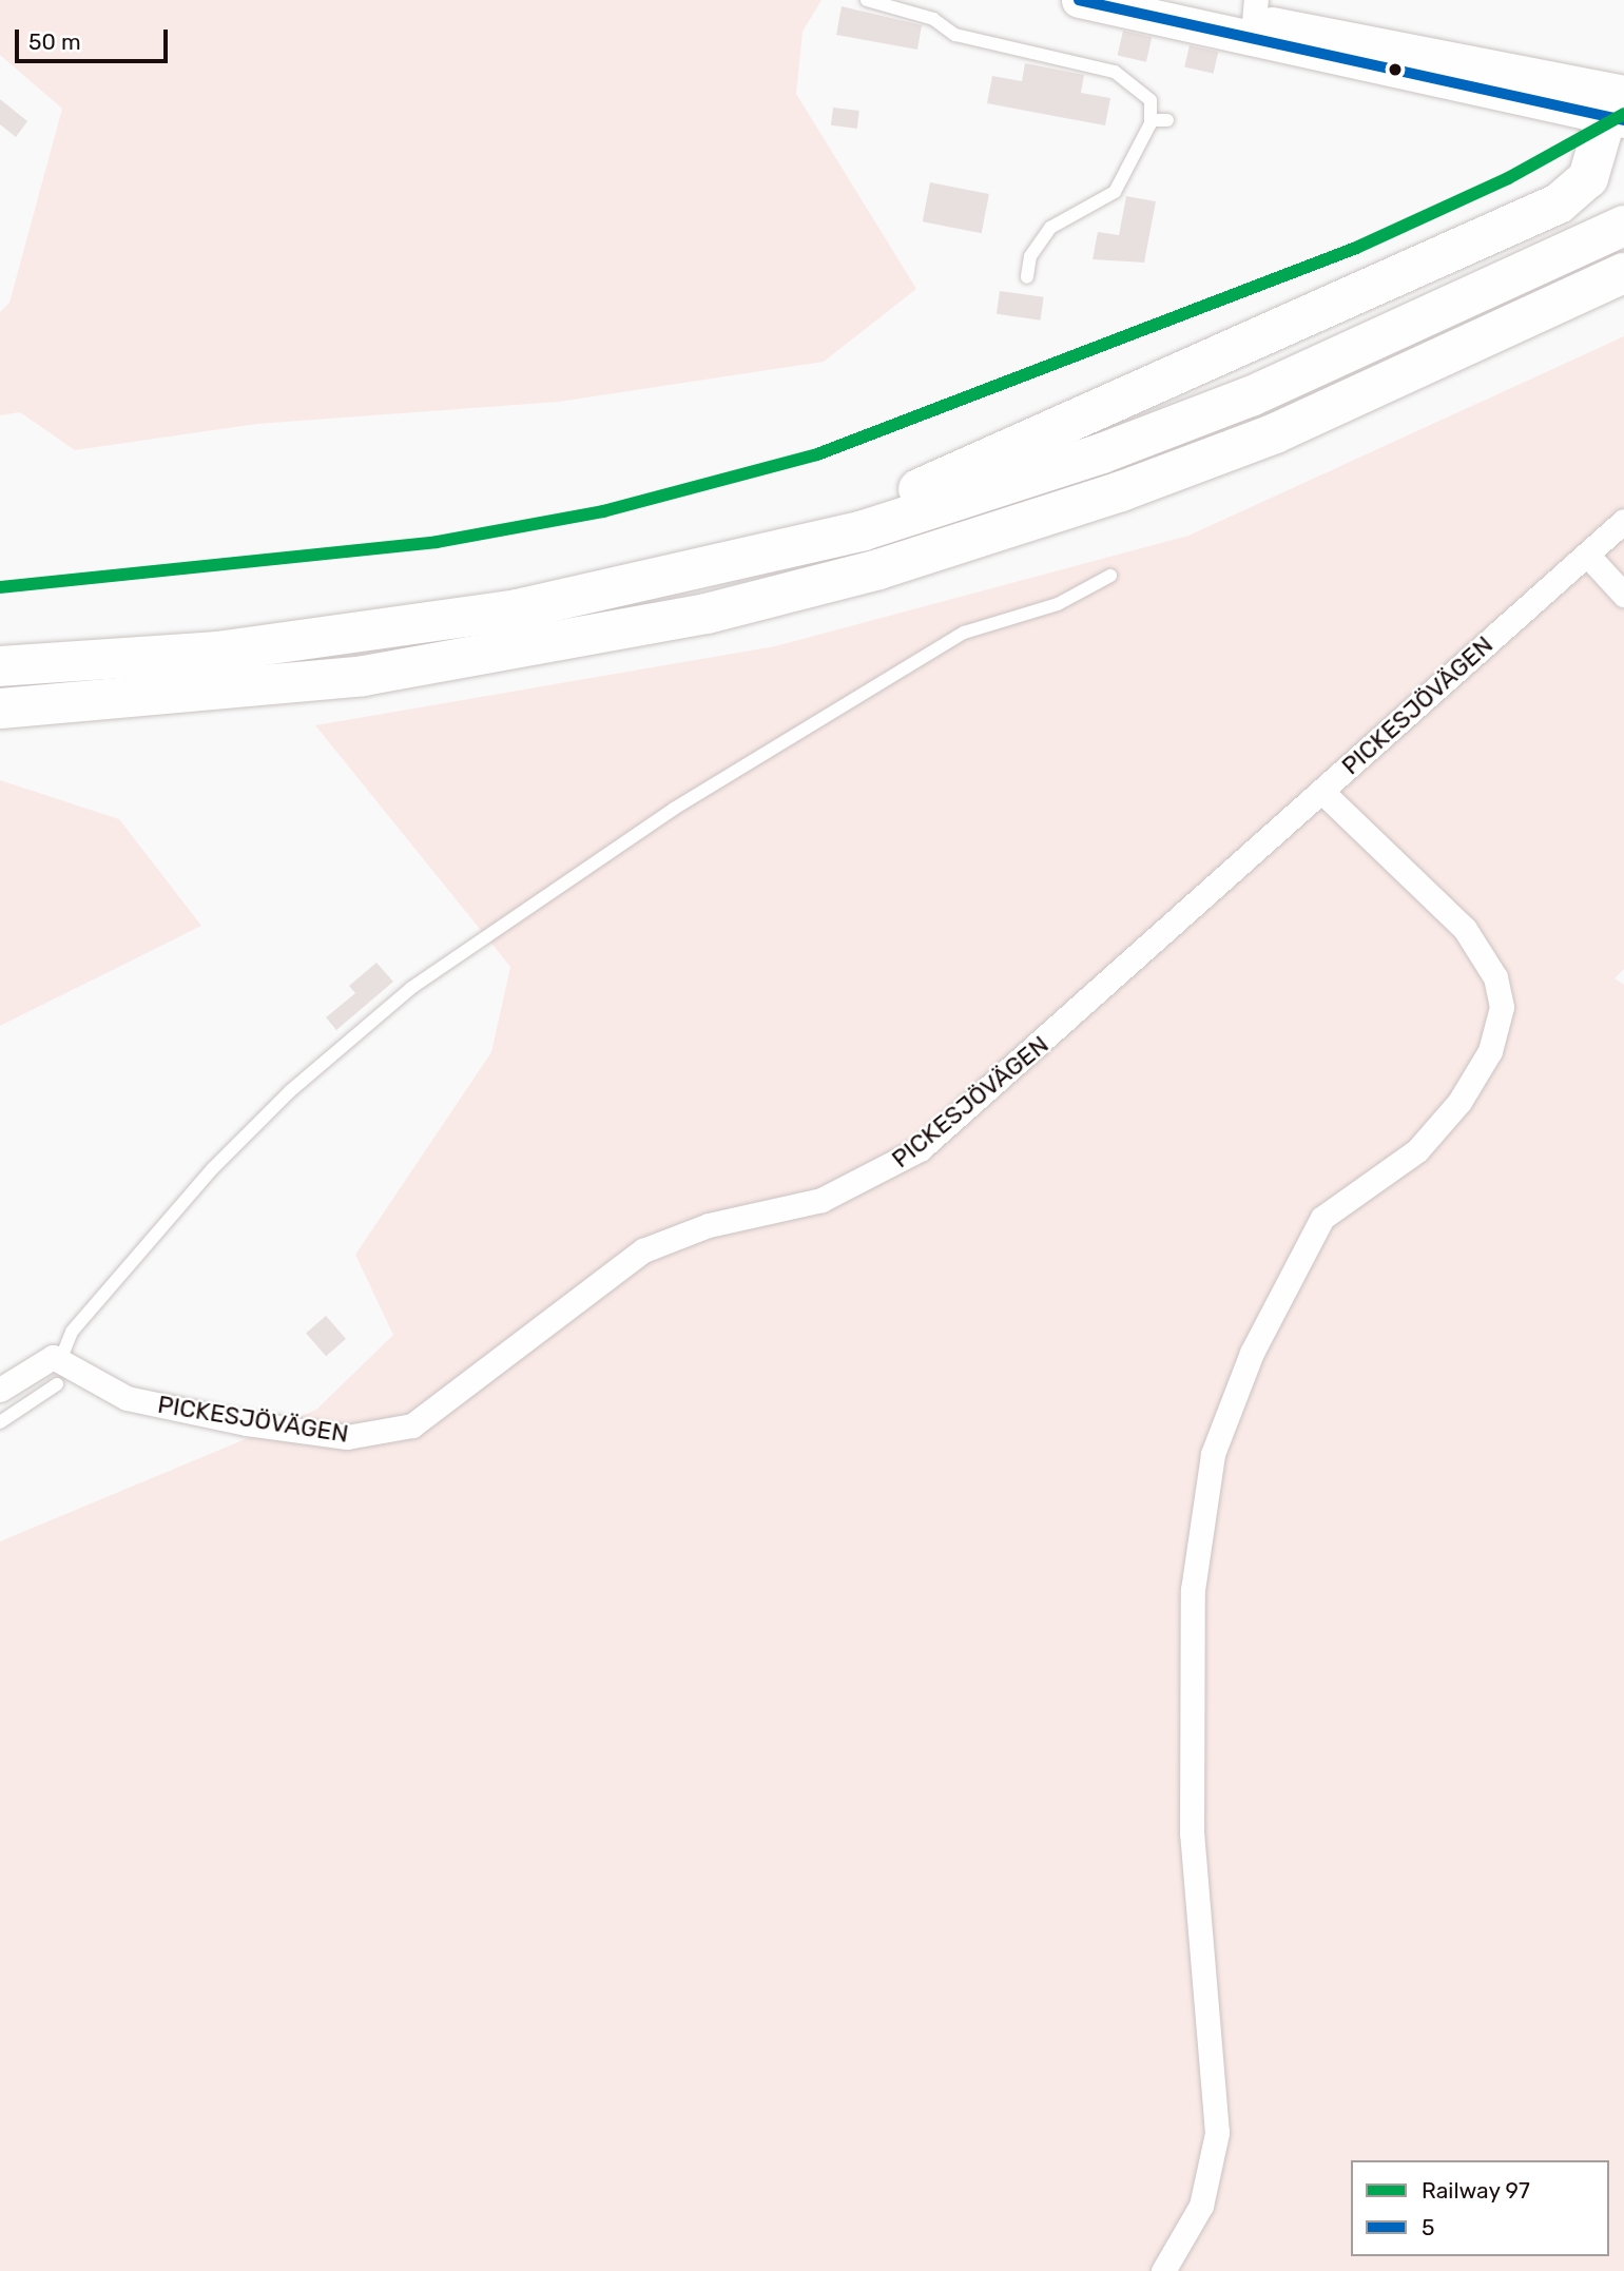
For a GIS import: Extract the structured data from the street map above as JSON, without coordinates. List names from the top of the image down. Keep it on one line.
{"streets":{"street":["PICKESJÖVÄGEN"]},"lines":["transit line 5","rail line 97"],"legend":["Railway 97","5"],"scale_bar":"50 m"}
